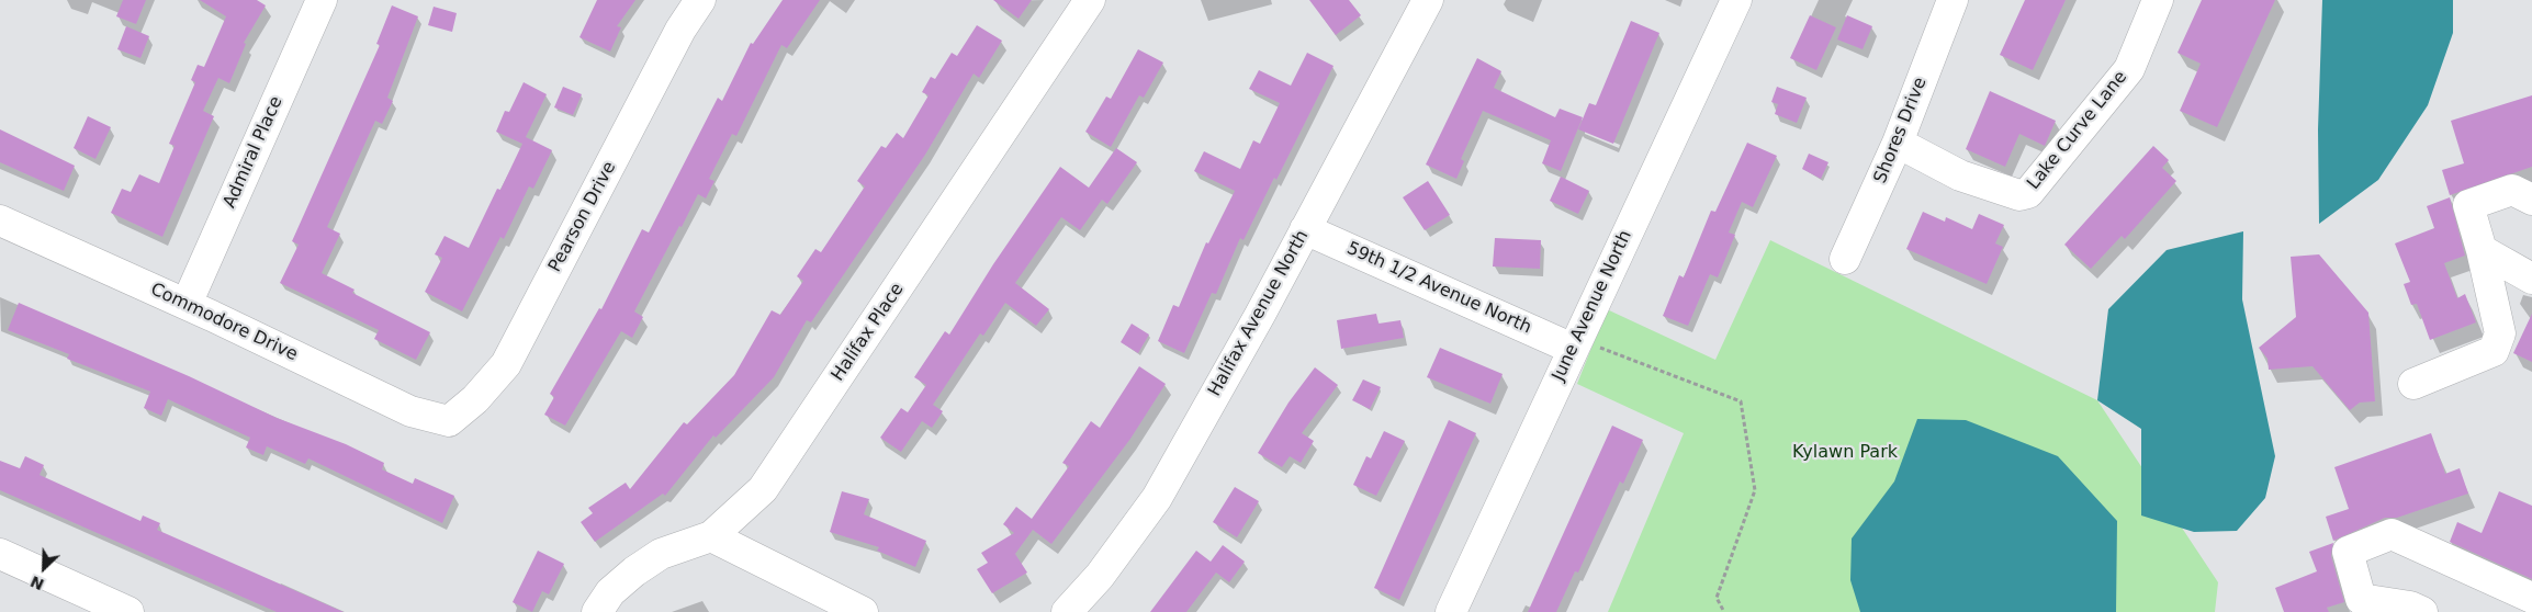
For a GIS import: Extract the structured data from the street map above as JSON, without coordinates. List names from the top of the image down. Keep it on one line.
{"streets":{"street":["Shores Drive","Lake Curve Lane","Admiral Place","Pearson Drive","59th 1/2 Avenue North","June Avenue North","Halifax Avenue North","Commodore Drive","Halifax Place"]},"crossings":[["Shores Drive","Lake Curve Lane"],["Admiral Place","Commodore Drive"],["Pearson Drive","Commodore Drive"],["59th 1/2 Avenue North","June Avenue North"],["59th 1/2 Avenue North","Halifax Avenue North"]],"parks":["Kylawn Park"],"north":"bottom left"}
